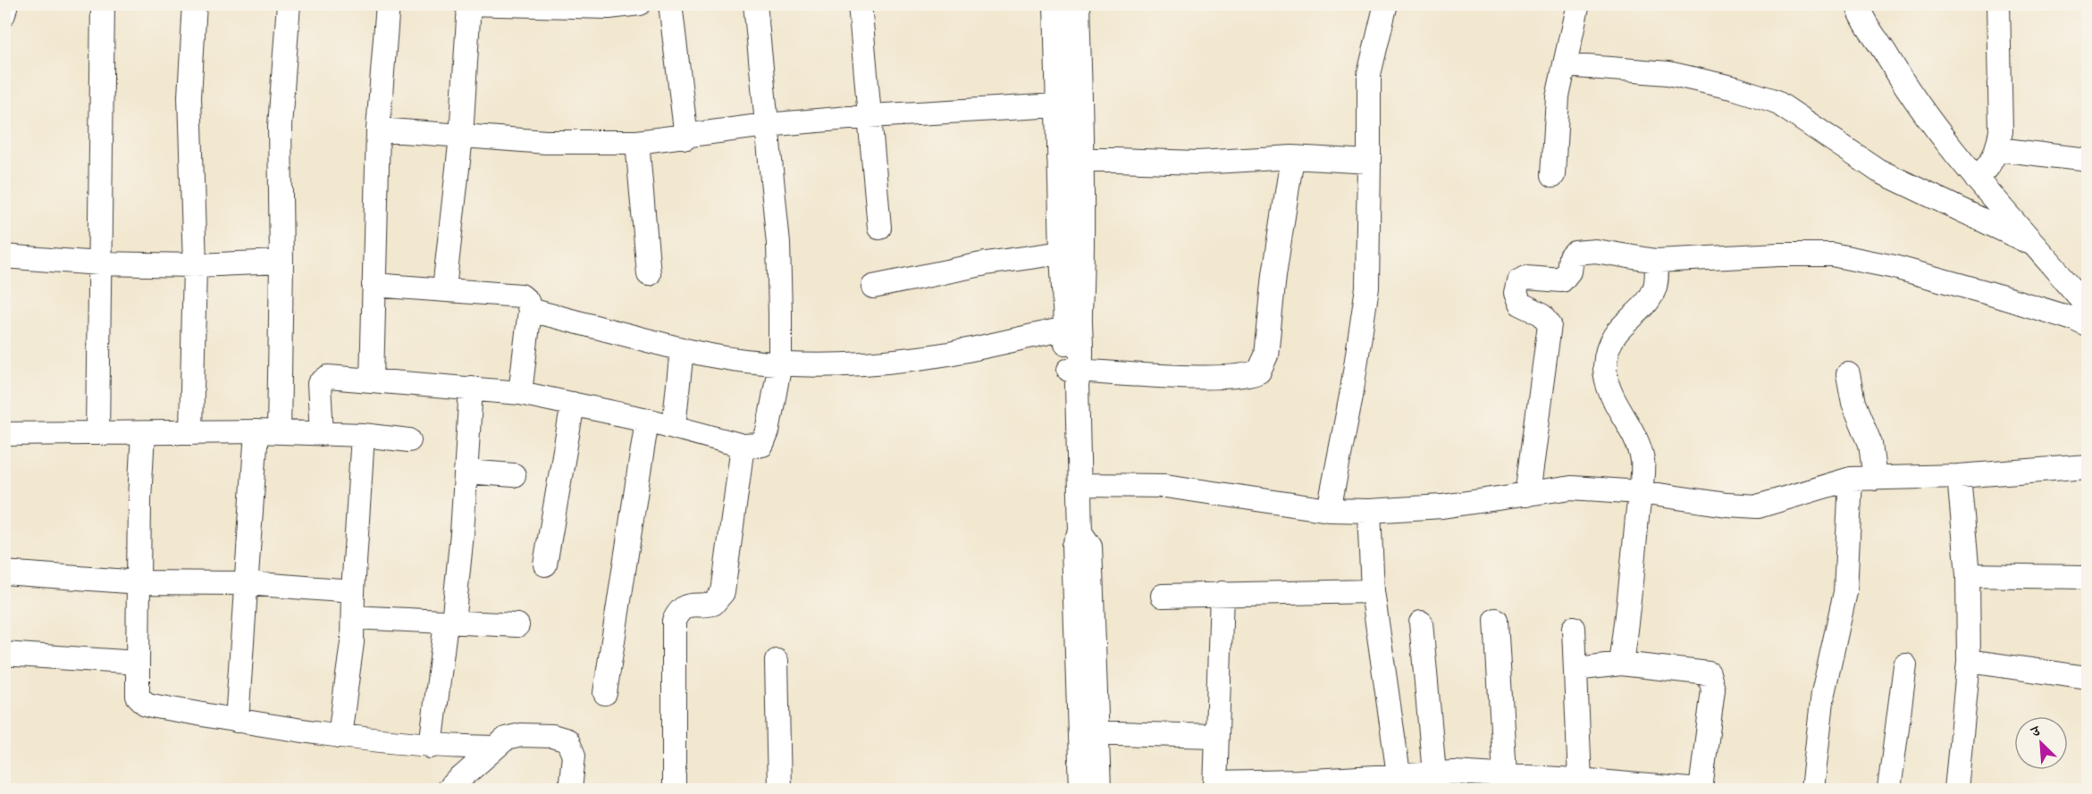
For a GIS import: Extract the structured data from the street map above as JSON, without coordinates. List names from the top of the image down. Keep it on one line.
{"north":"top left"}
